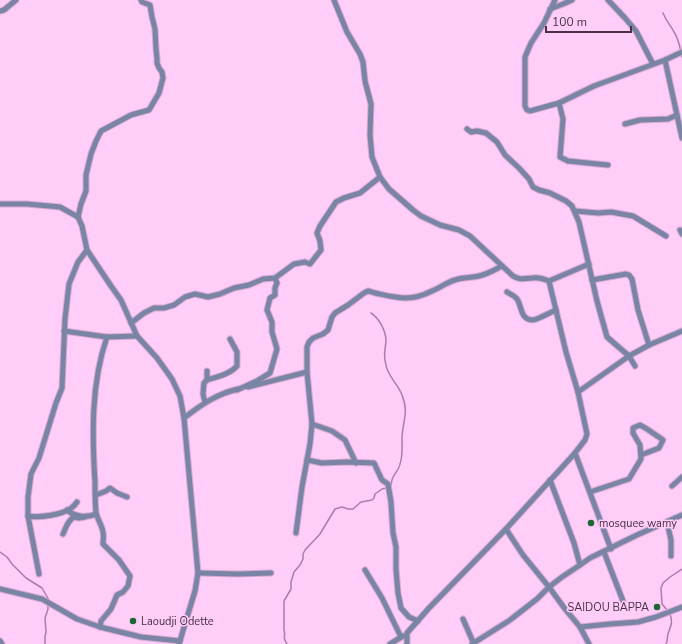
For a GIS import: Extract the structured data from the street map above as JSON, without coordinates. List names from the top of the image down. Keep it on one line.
{"places":["mosquee wamy","SAIDOU BAPPA","Laoudji Odette"],"scale_bar":"100 m"}
